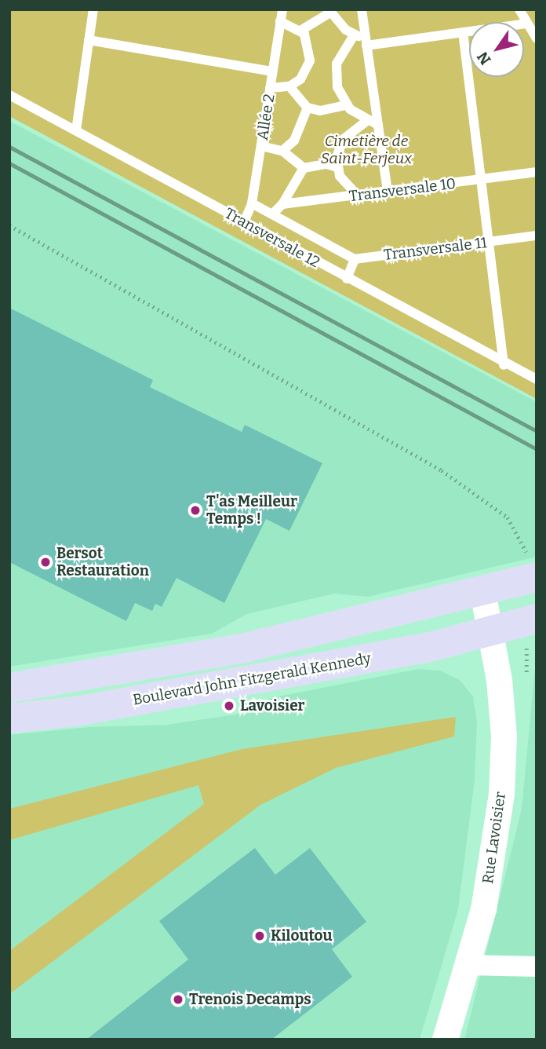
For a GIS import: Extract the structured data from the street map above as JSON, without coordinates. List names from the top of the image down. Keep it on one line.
{"streets":{"main road":["Boulevard John Fitzgerald Kennedy"],"street":["Rue Lavoisier"],"lane":["Allée 2","Transversale 10","Transversale 12","Transversale 11"]},"crossings":[["Allée 2","Transversale 12"],["Boulevard John Fitzgerald Kennedy","Rue Lavoisier"]],"parks":["Cimetière de Saint-Ferjeux"],"places":["T'as Meilleur Temps !","Bersot Restauration","Lavoisier","Kiloutou","Trenois Decamps"],"north":"bottom left"}
